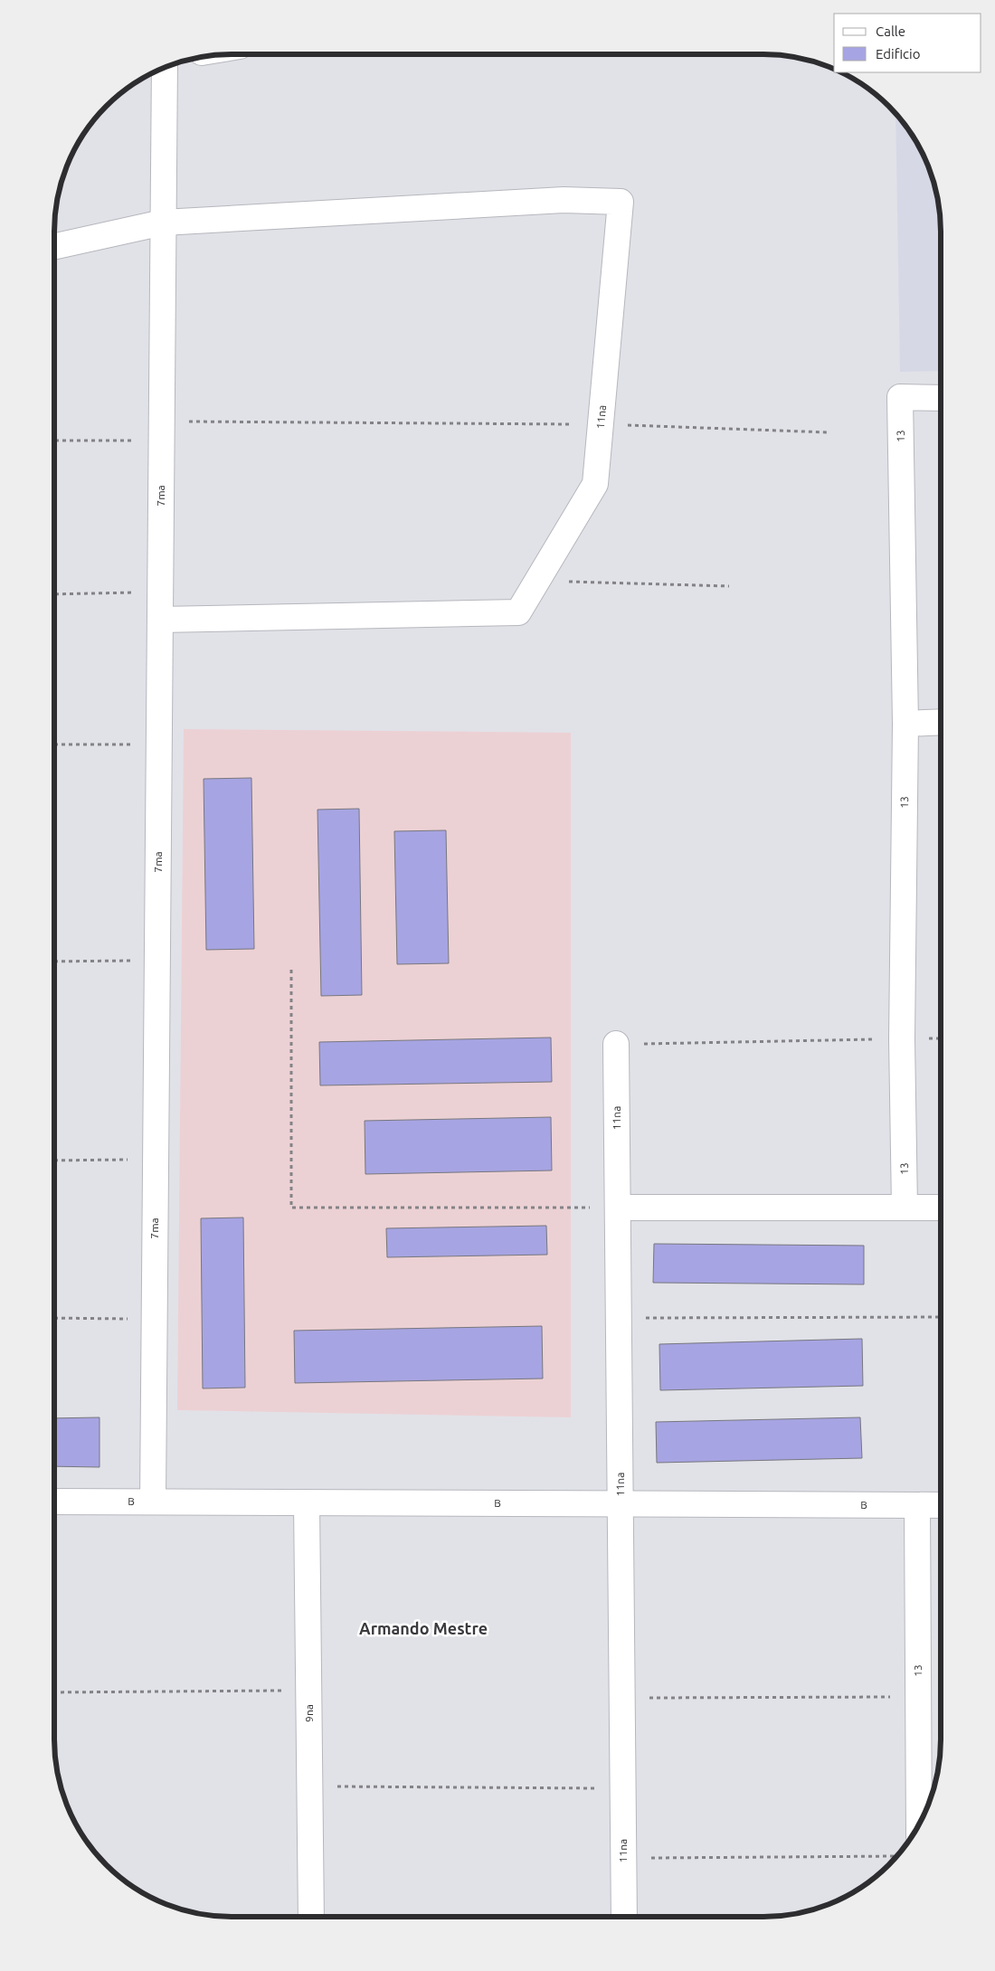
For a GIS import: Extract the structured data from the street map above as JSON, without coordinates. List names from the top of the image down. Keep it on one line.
{"streets":{"street":["11na","13","7ma","B","9na"]},"crossings":[["11na","7ma"],["11na","B"],["13","B"],["7ma","B"],["B","9na"]],"districts":["Armando Mestre"],"legend":["Calle","Edificio"]}
